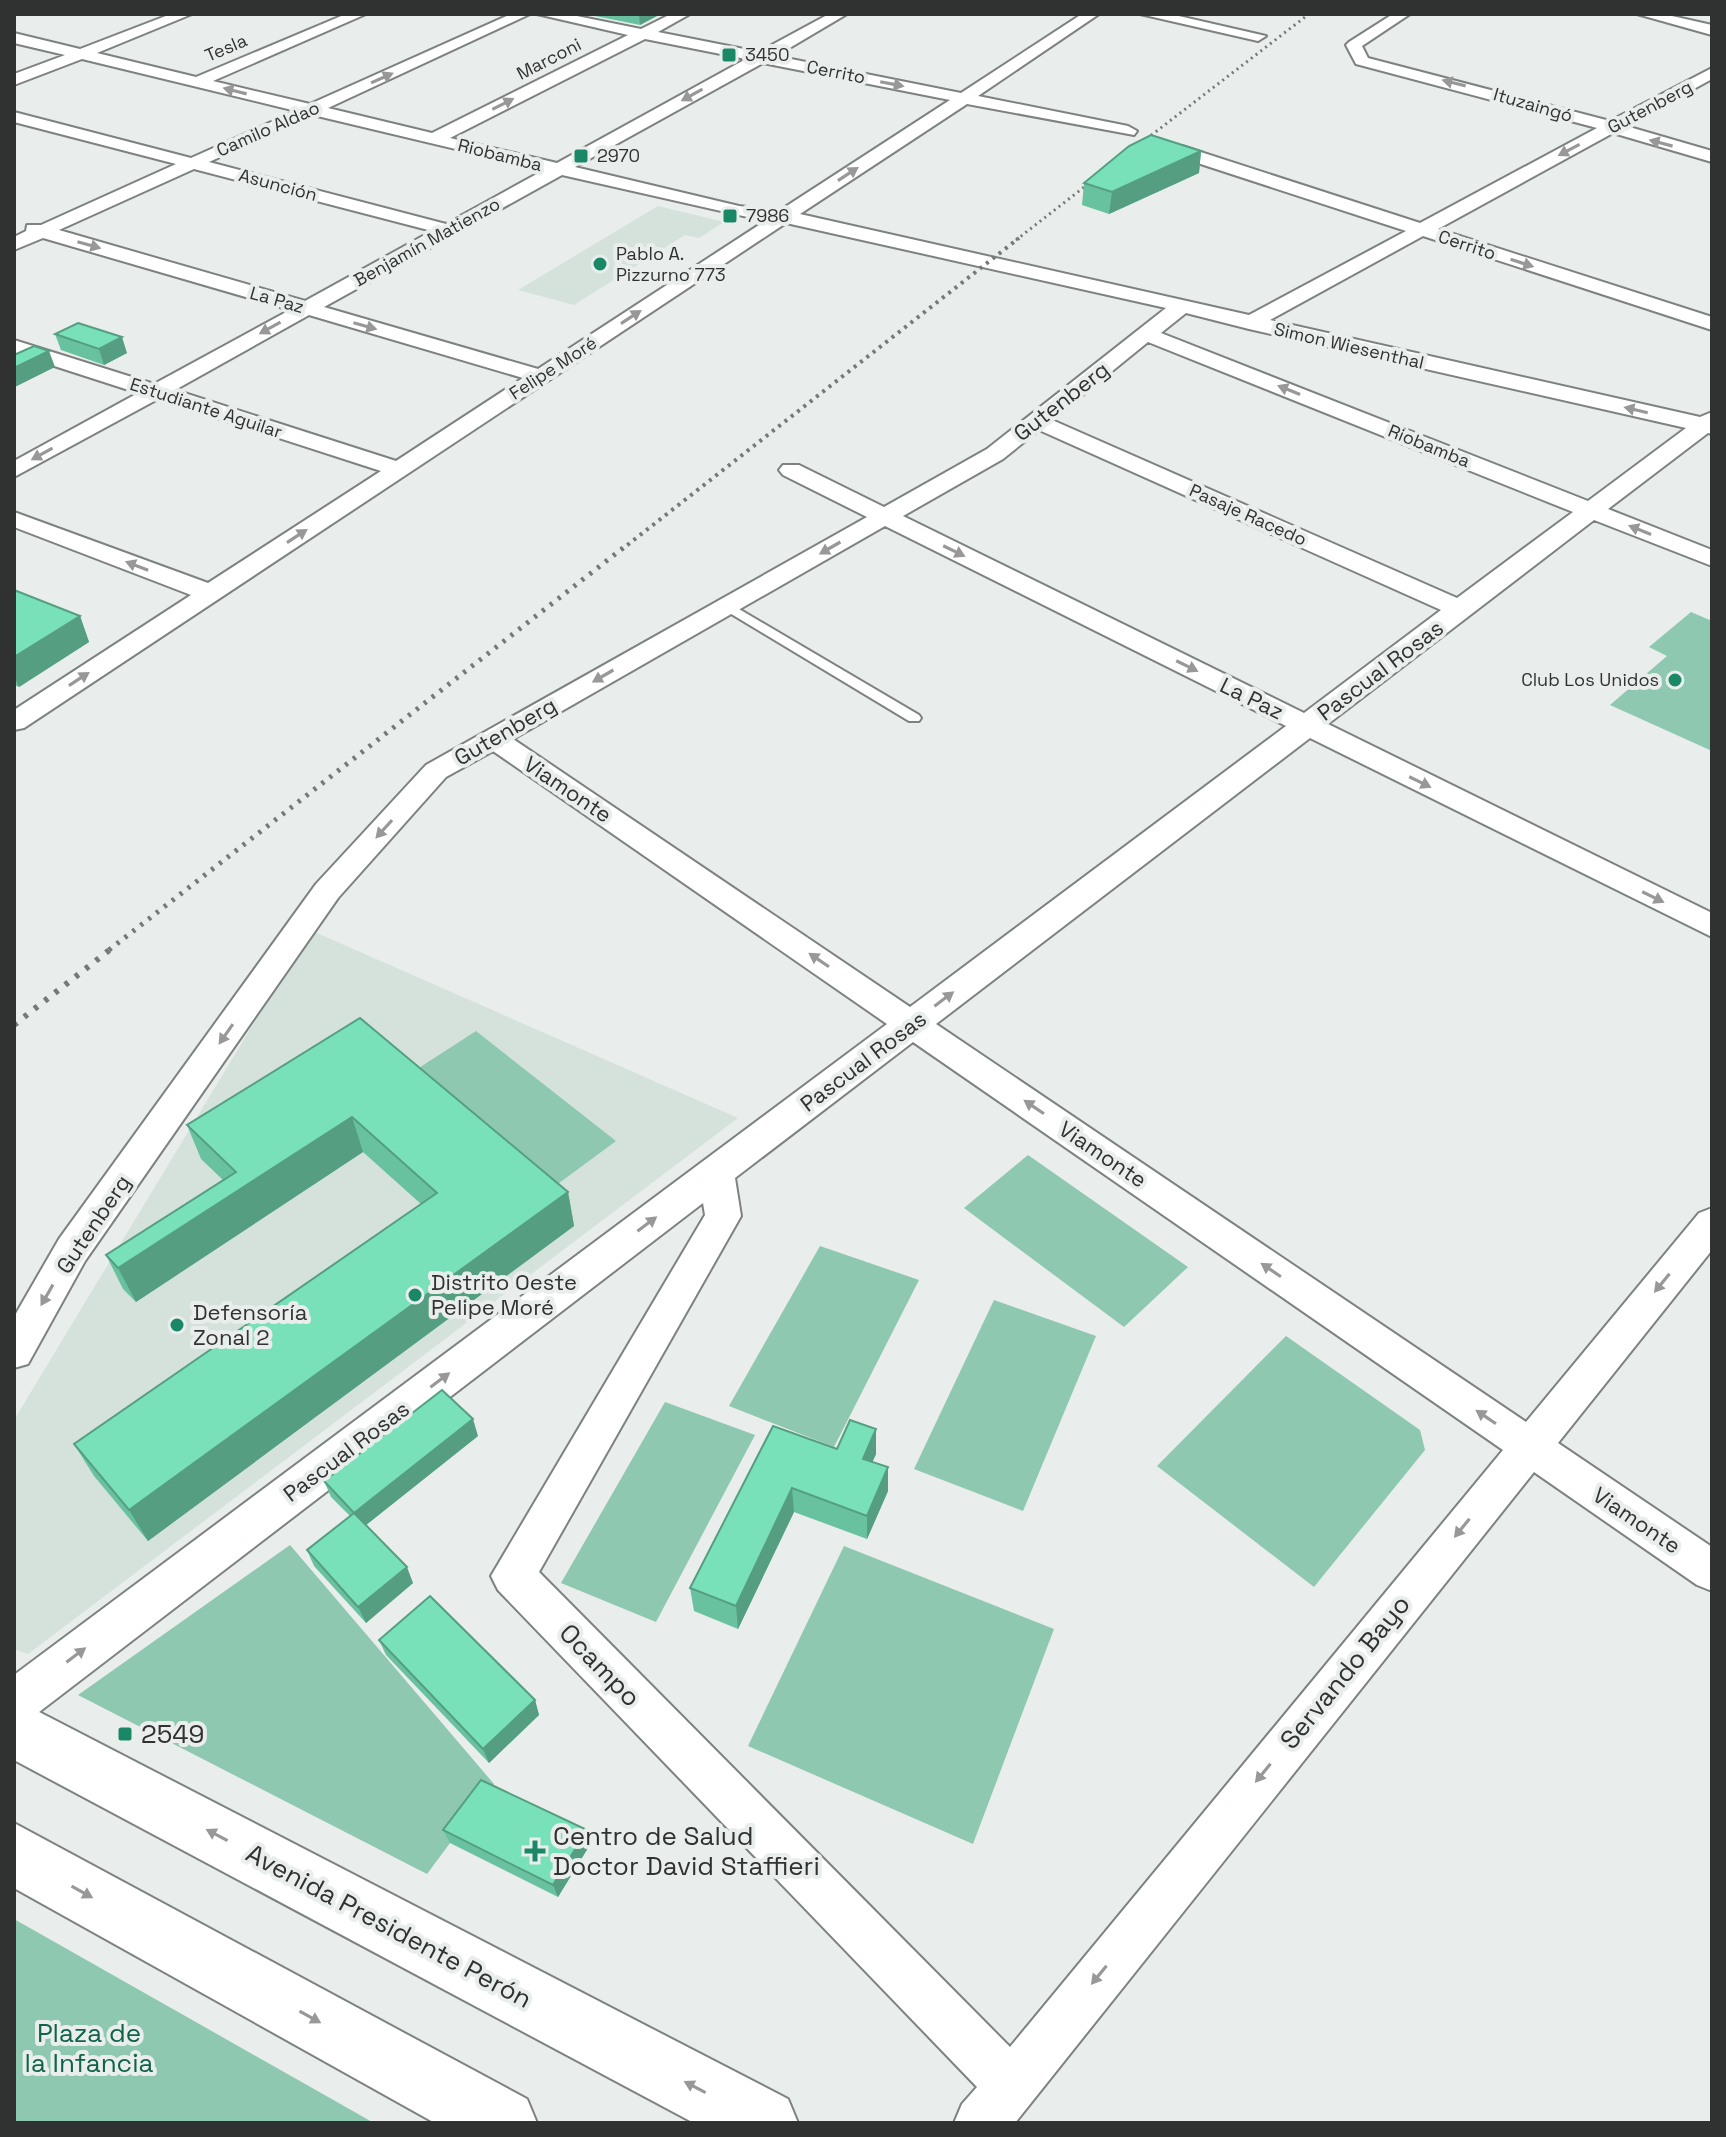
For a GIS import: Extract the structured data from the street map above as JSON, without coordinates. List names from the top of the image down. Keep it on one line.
{"streets":{"main road":["Avenida Presidente Perón"],"street":["Tesla","Marconi","Cerrito","Ituzaingó","Gutenberg","Camilo Aldao","Riobamba","Asunción","Benjamín Matienzo","La Paz","Simon Wiesenthal","Felipe Moré","Estudiante Aguilar","Pasaje Racedo","Pascual Rosas","Viamonte","Ocampo","Servando Bayo"]},"crossings":[["Tesla","Riobamba"],["Marconi","Cerrito"],["Marconi","Riobamba"],["Cerrito","Gutenberg"],["Cerrito","Benjamín Matienzo"],["Cerrito","Felipe Moré"],["Ituzaingó","Gutenberg"],["Gutenberg","Riobamba"],["Gutenberg","La Paz"],["Gutenberg","Simon Wiesenthal"],["Gutenberg","Pasaje Racedo"],["Gutenberg","Viamonte"],["Camilo Aldao","Riobamba"],["Camilo Aldao","Asunción"],["Camilo Aldao","La Paz"],["Riobamba","Benjamín Matienzo"],["Riobamba","Simon Wiesenthal"],["Riobamba","Felipe Moré"],["Riobamba","Pascual Rosas"],["Asunción","Benjamín Matienzo"],["Benjamín Matienzo","La Paz"],["Benjamín Matienzo","Estudiante Aguilar"],["La Paz","Felipe Moré"],["La Paz","Pascual Rosas"],["Simon Wiesenthal","Pascual Rosas"],["Felipe Moré","Estudiante Aguilar"],["Pasaje Racedo","Pascual Rosas"],["Pascual Rosas","Viamonte"],["Pascual Rosas","Ocampo"],["Viamonte","Servando Bayo"],["Ocampo","Servando Bayo"]],"one_way":["Marconi","Cerrito","Gutenberg","Camilo Aldao","Riobamba","Benjamín Matienzo","La Paz","Simon Wiesenthal","Felipe Moré","Pascual Rosas","Viamonte","Servando Bayo"],"parks":["Plaza de la Infancia"],"places":{"transit":["3450","2970","7986","2549"],"other":["Pablo A. Pizzurno 773","Club Los Unidos","Distrito Oeste Pelipe Moré","Defensoría Zonal 2"],"health":["Centro de Salud Doctor David Staffieri"]}}
